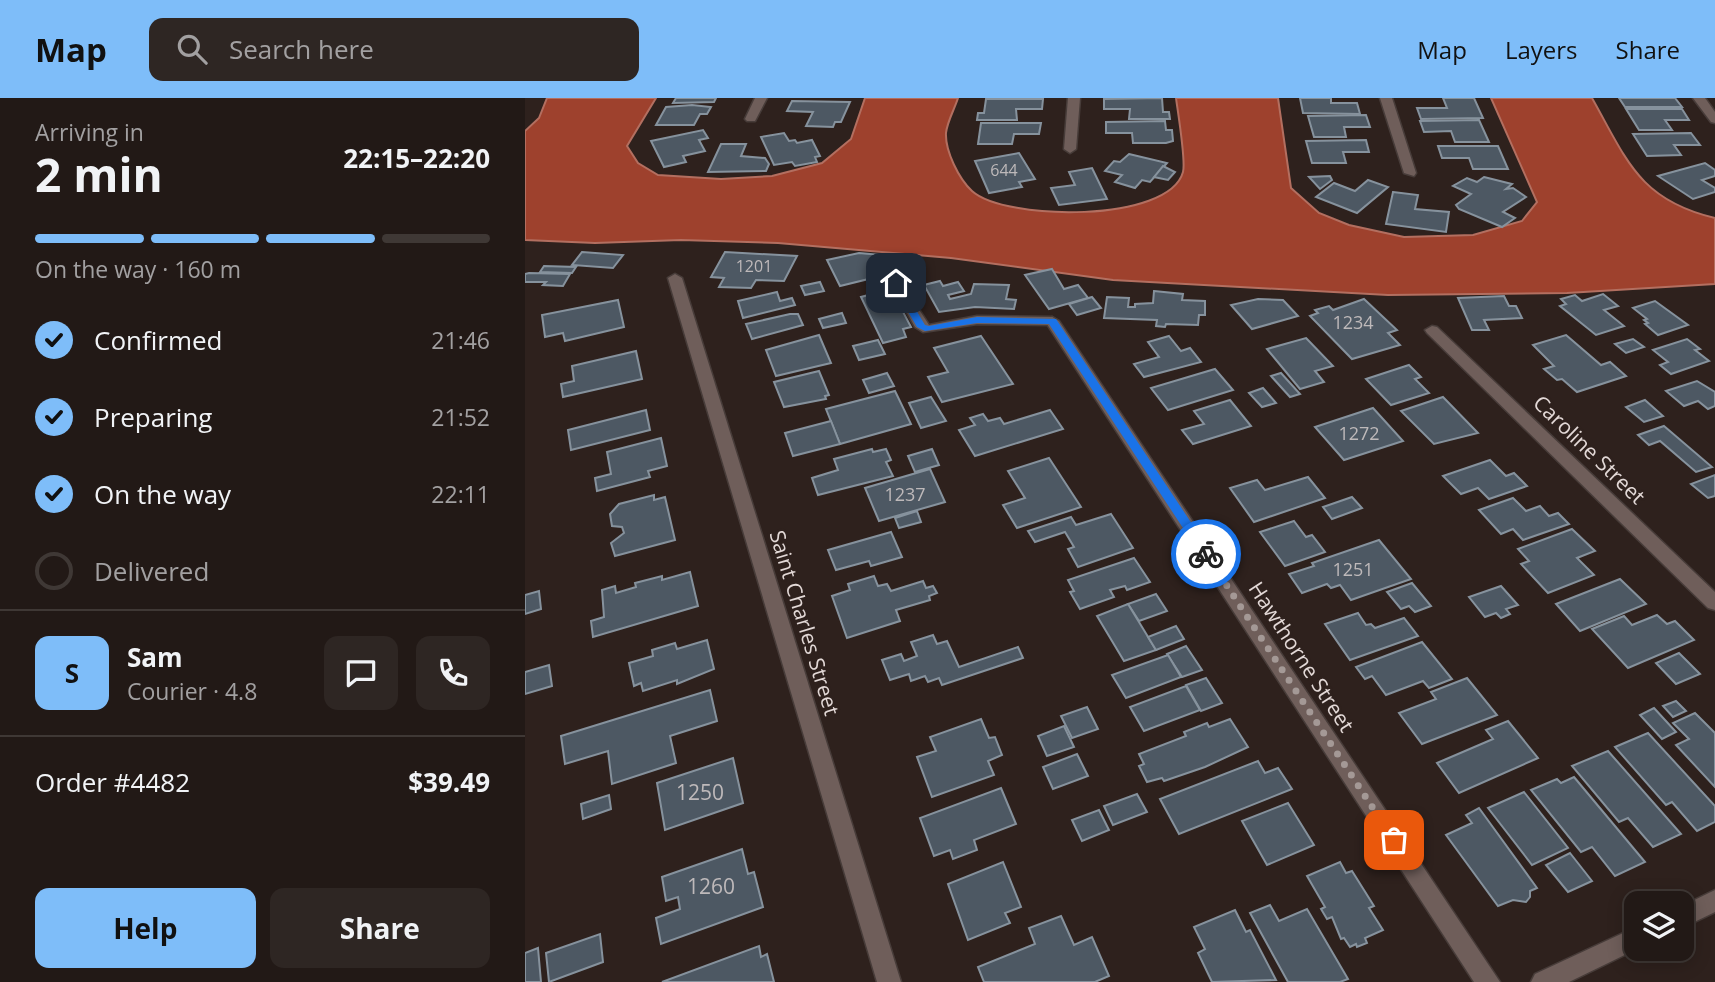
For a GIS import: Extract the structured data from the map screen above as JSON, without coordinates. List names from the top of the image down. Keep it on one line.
{"streets":{"street":["Caroline Street","Saint Charles Street","Hawthorne Street"]},"house_numbers":["644","1201","1234","1272","1237","1251","1250","1260"],"page":{"header":"Map","search":"Search here","nav":["Map","Layers","Share"],"heading":["2 min","Arriving in","22:15–22:20"],"panel":["Sam","Courier · 4.8","Order #4482","$39.49"],"bar":"On the way · 160 m","list":[["Confirmed","21:46"],["Preparing","21:52"],["On the way","22:11"],"Delivered"],"round":"S","buttons":["Help","Share"]}}
